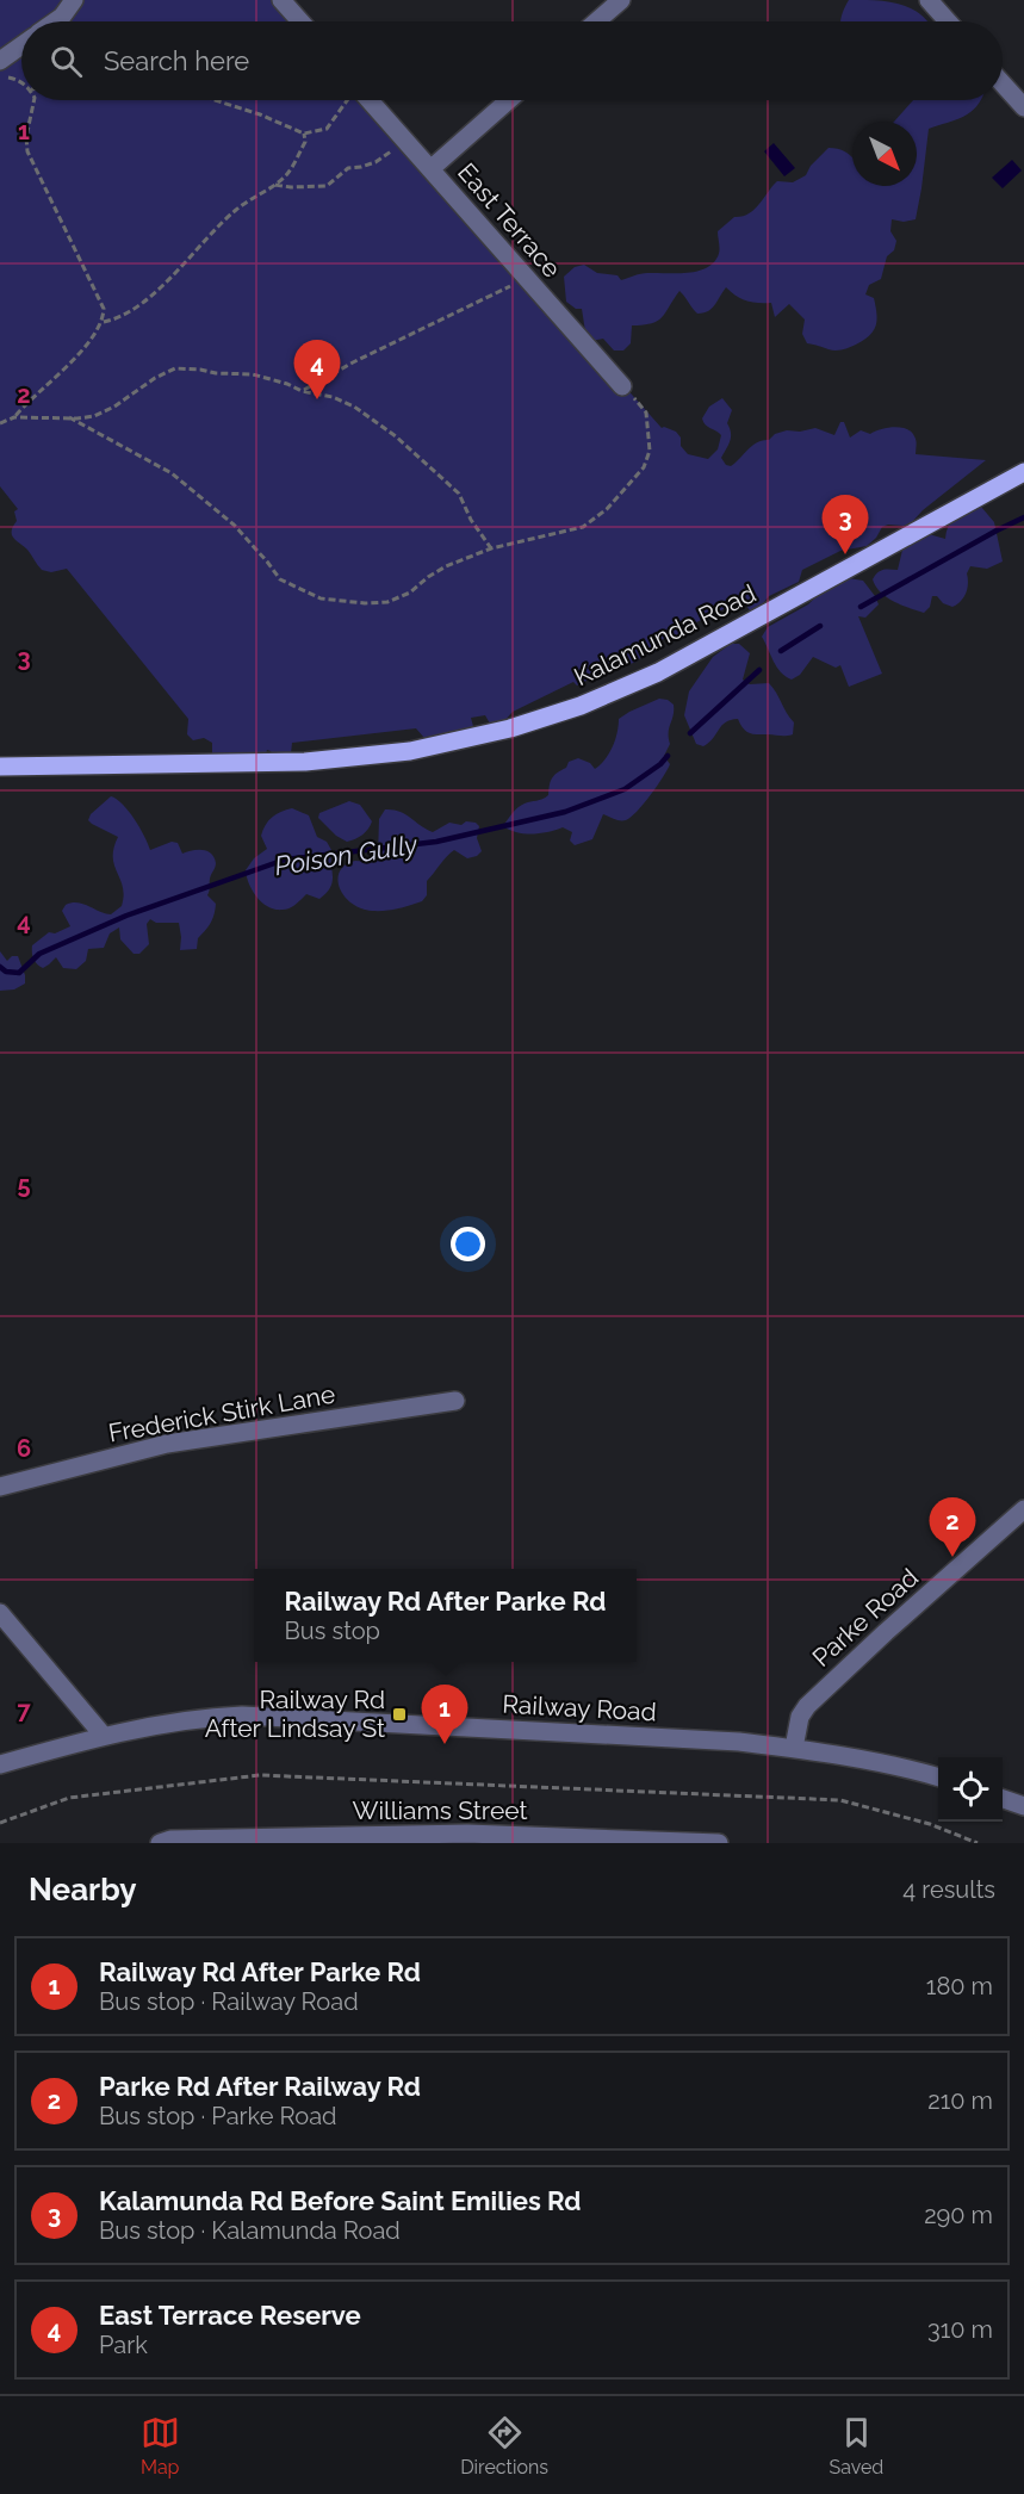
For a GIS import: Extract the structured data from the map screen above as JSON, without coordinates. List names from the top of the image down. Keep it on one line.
{"streets":{"main road":["Kalamunda Road"],"street":["East Terrace","Frederick Stirk Lane","Parke Road","Railway Road","Williams Street"]},"crossings":[["Parke Road","Railway Road"]],"water":["Poison Gully"],"places":{"transit":["Railway Rd After Lindsay St"]},"north":"bottom right","page":{"search":"Search here","pins":["4","3","2","1"],"popup":["Railway Rd After Parke Rd","Bus stop"],"heading":["Nearby","4 results"],"list":[{"mark":"1","name":"Railway Rd After Parke Rd","note":"Bus stop · Railway Road","value":"180 m"},{"mark":"2","name":"Parke Rd After Railway Rd","note":"Bus stop · Parke Road","value":"210 m"},{"mark":"3","name":"Kalamunda Rd Before Saint Emilies Rd","note":"Bus stop · Kalamunda Road","value":"290 m"},{"mark":"4","name":"East Terrace Reserve","note":"Park","value":"310 m"}],"nav":["Map","Directions","Saved"]},"grid":{"rows":["1","2","3","4","5","6","7"]}}
